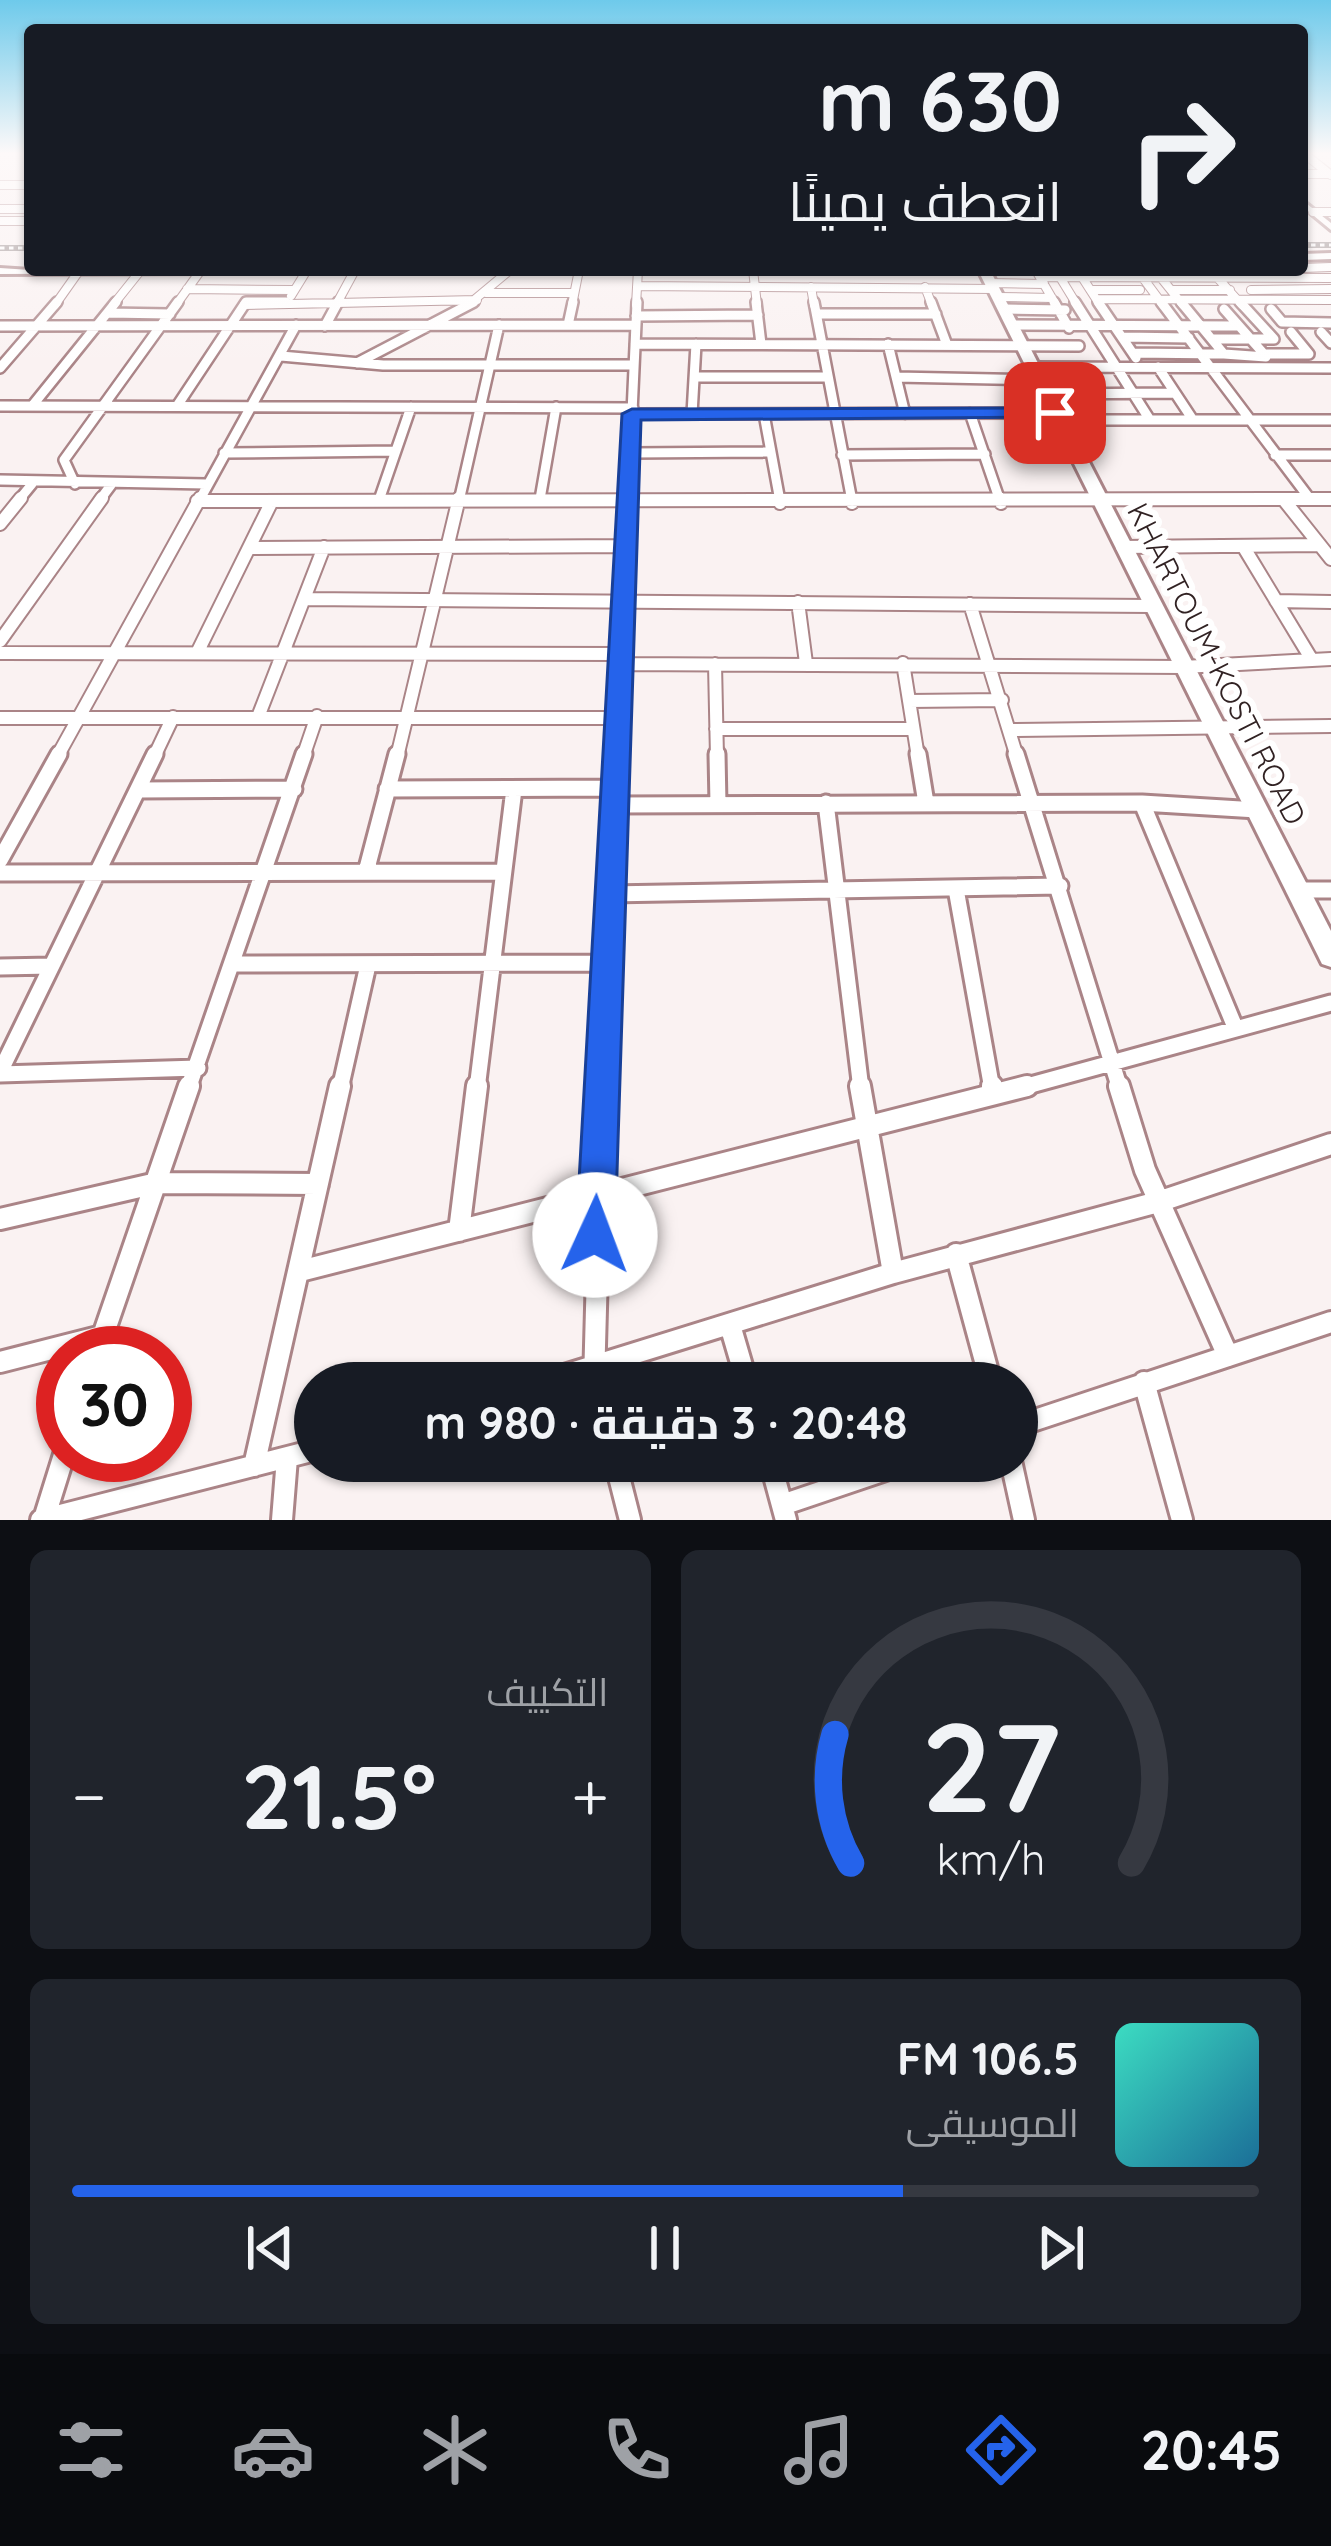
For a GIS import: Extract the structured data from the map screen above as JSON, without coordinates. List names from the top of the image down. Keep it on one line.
{"streets":{"highway":["KHARTOUM-KOSTI ROAD"]},"page":{"turn":["630 m","انعطف يمينًا"],"limit":"30","trip":"20:48 · 3 دقيقة · 980 m","tile":"التكييف","heat":["−","21.5°","+"],"song":["106.5 FM","الموسيقى"],"tabs":"20:45","gauge":["27","km/h"]}}
